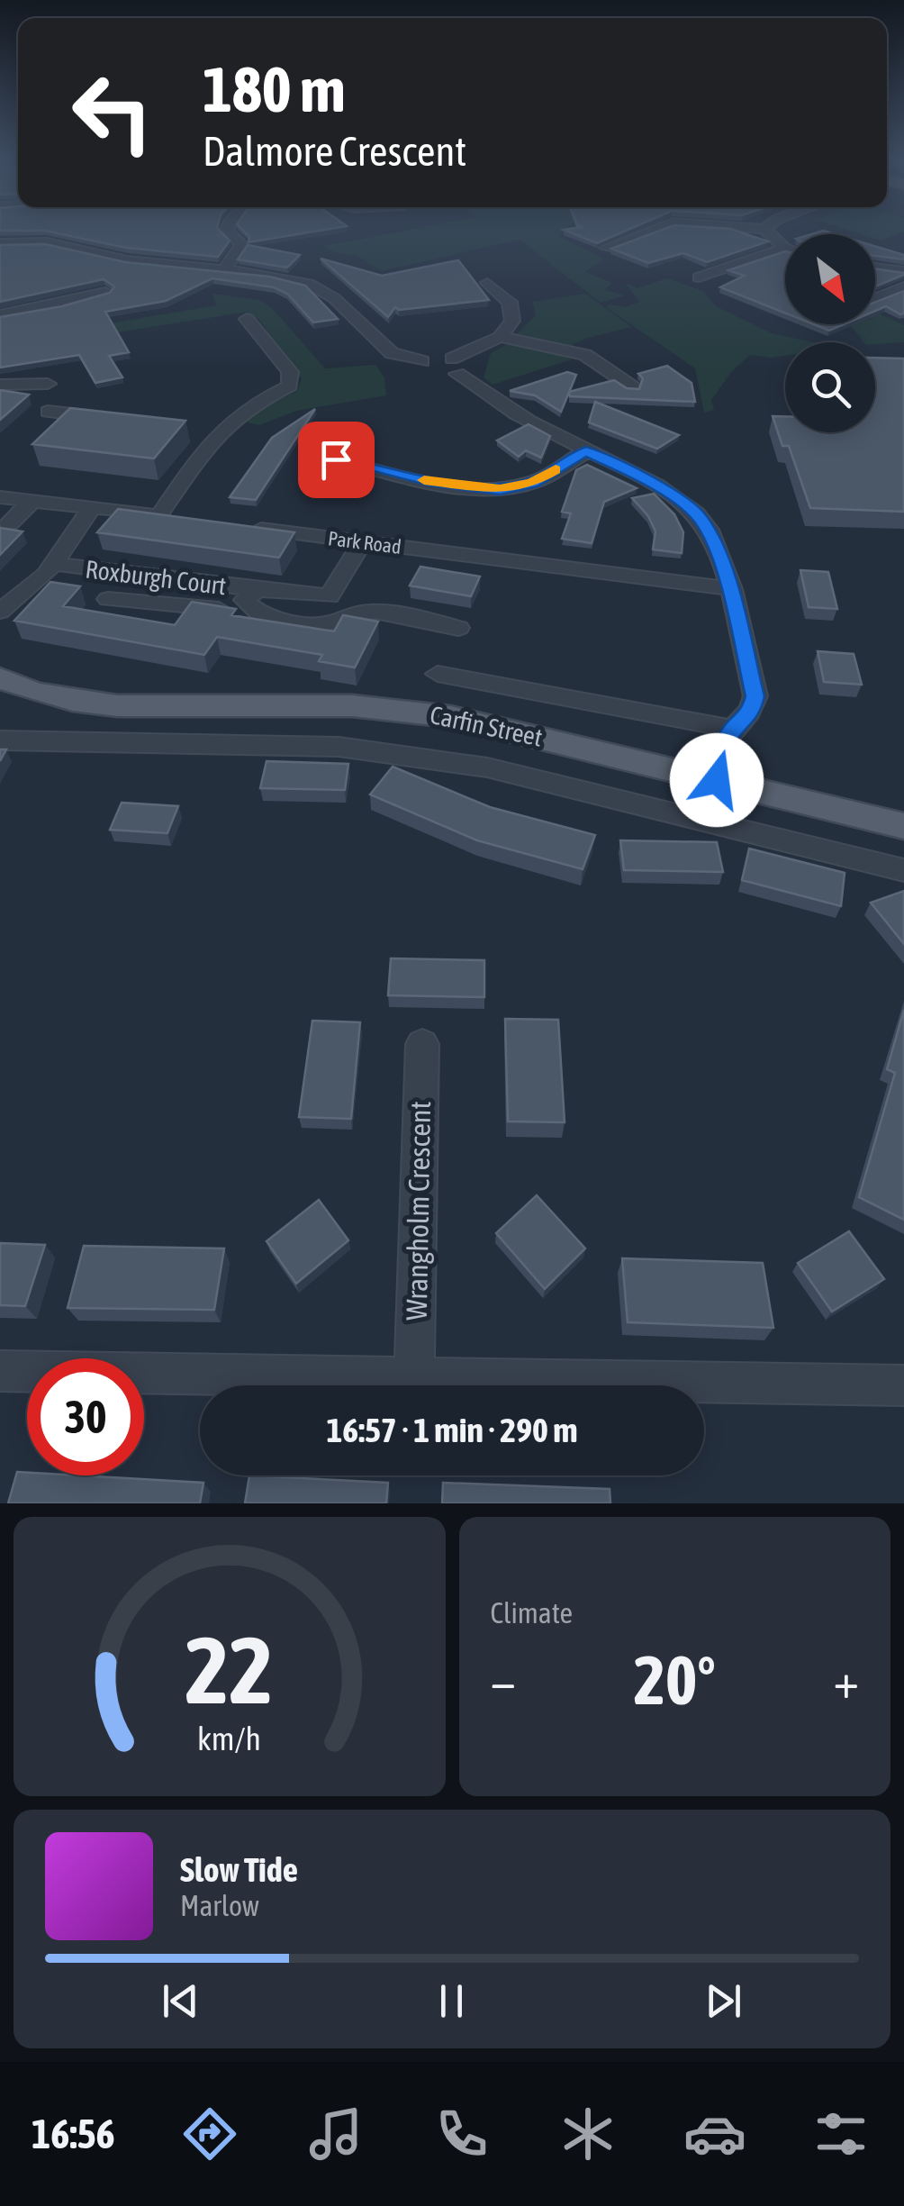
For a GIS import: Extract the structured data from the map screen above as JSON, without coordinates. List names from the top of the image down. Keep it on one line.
{"streets":{"main road":["Carfin Street"],"street":["Park Road","Roxburgh Court","Wrangholm Crescent"]},"crossings":[["Park Road","Roxburgh Court"]],"north":"bottom right","page":{"turn":["180 m","Dalmore Crescent"],"limit":"30","trip":"16:57 · 1 min · 290 m","tile":"Climate","heat":["−","20°","+"],"song":["Slow Tide","Marlow"],"tabs":"16:56","gauge":["22","km/h"]}}
